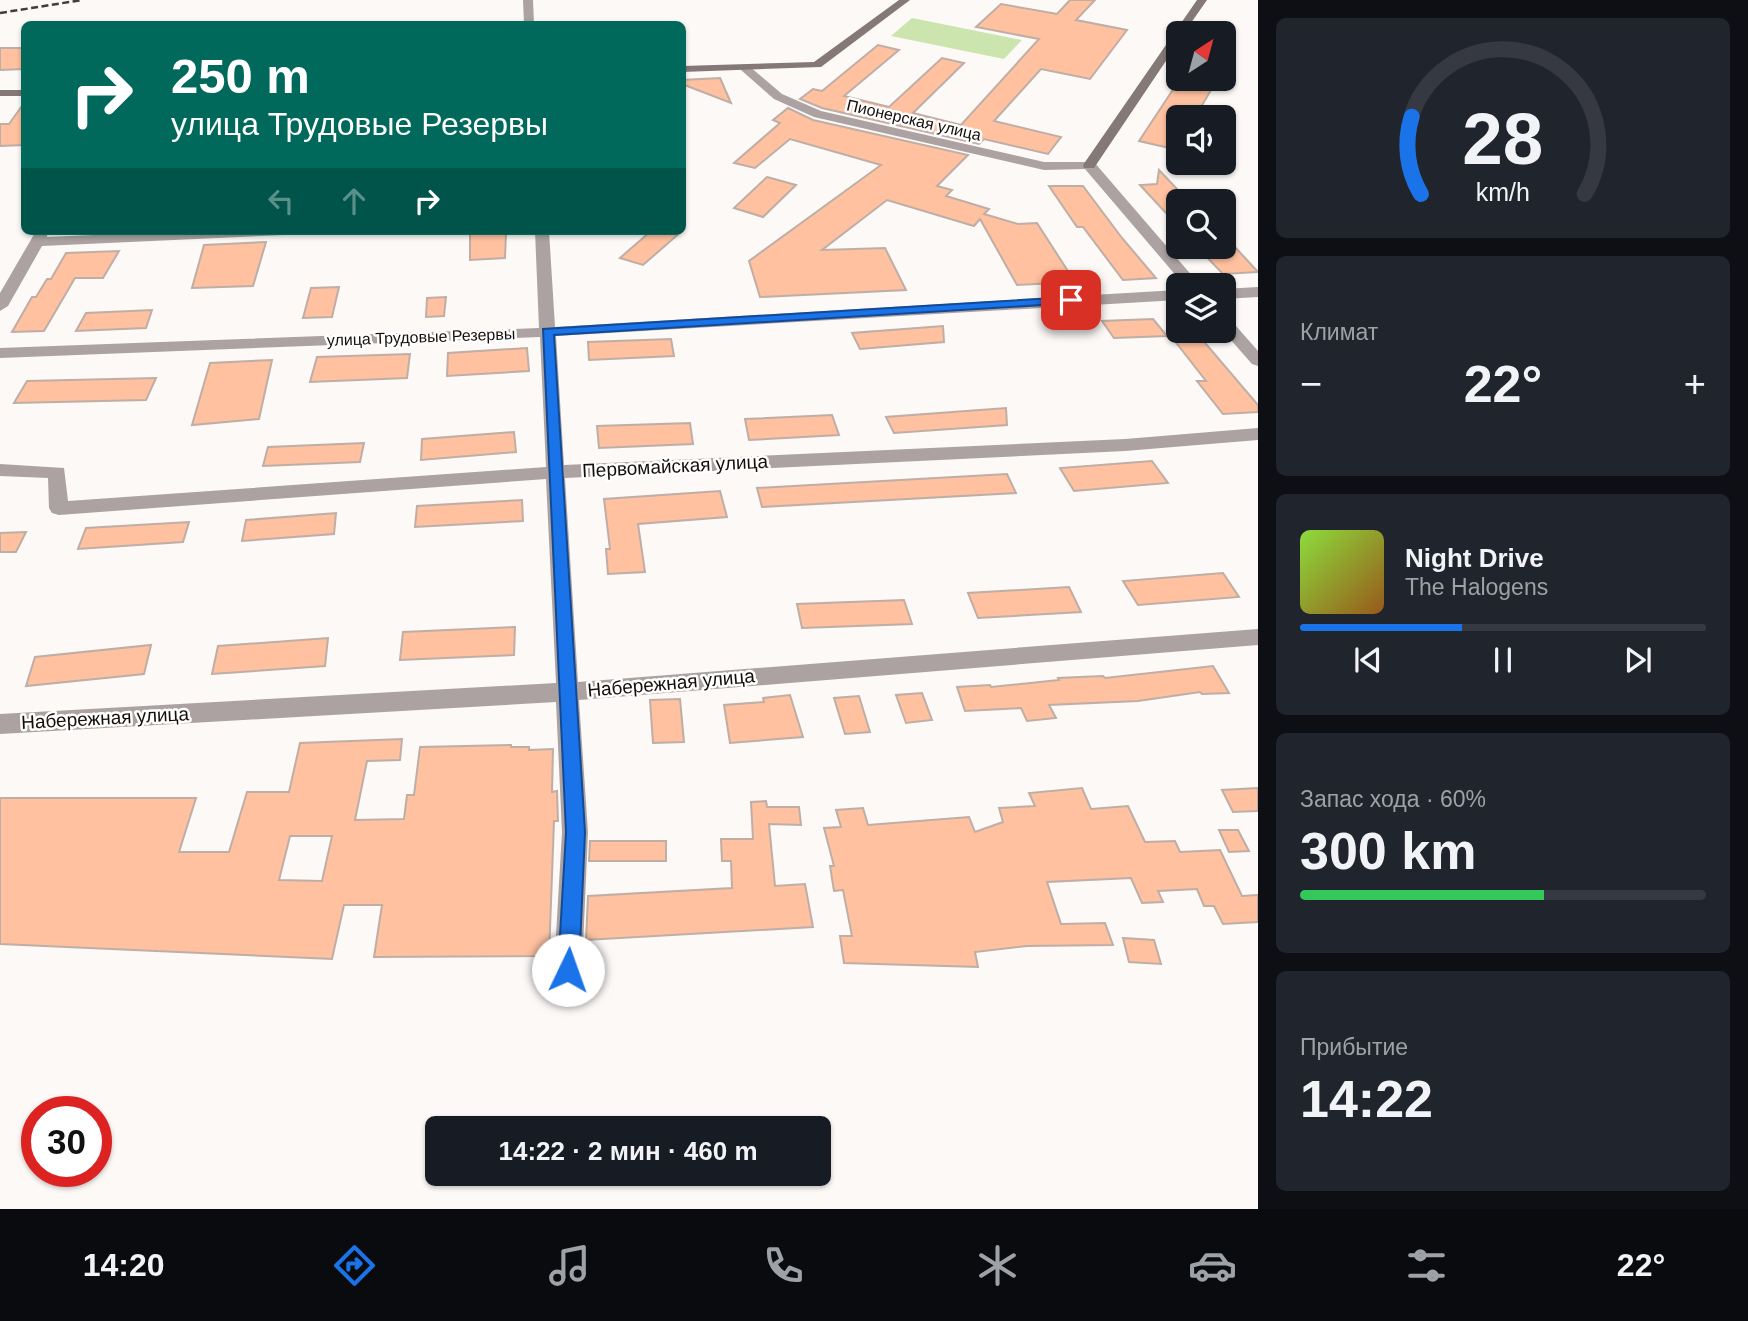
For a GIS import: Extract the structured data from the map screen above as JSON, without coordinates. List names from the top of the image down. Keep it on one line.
{"streets":{"street":["Пионерская улица","улица Трудовые Резервы","Первомайская улица","Набережная улица"]},"north":"top right","page":{"turn":["250 m","улица Трудовые Резервы"],"tile":["Климат",["Запас хода · 60%","300 km"],["Прибытие","14:22"]],"heat":["−","22°","+"],"song":["Night Drive","The Halogens"],"limit":"30","trip":"14:22 · 2 мин · 460 m","tabs":["14:20","22°"],"gauge":["28","km/h"]}}
